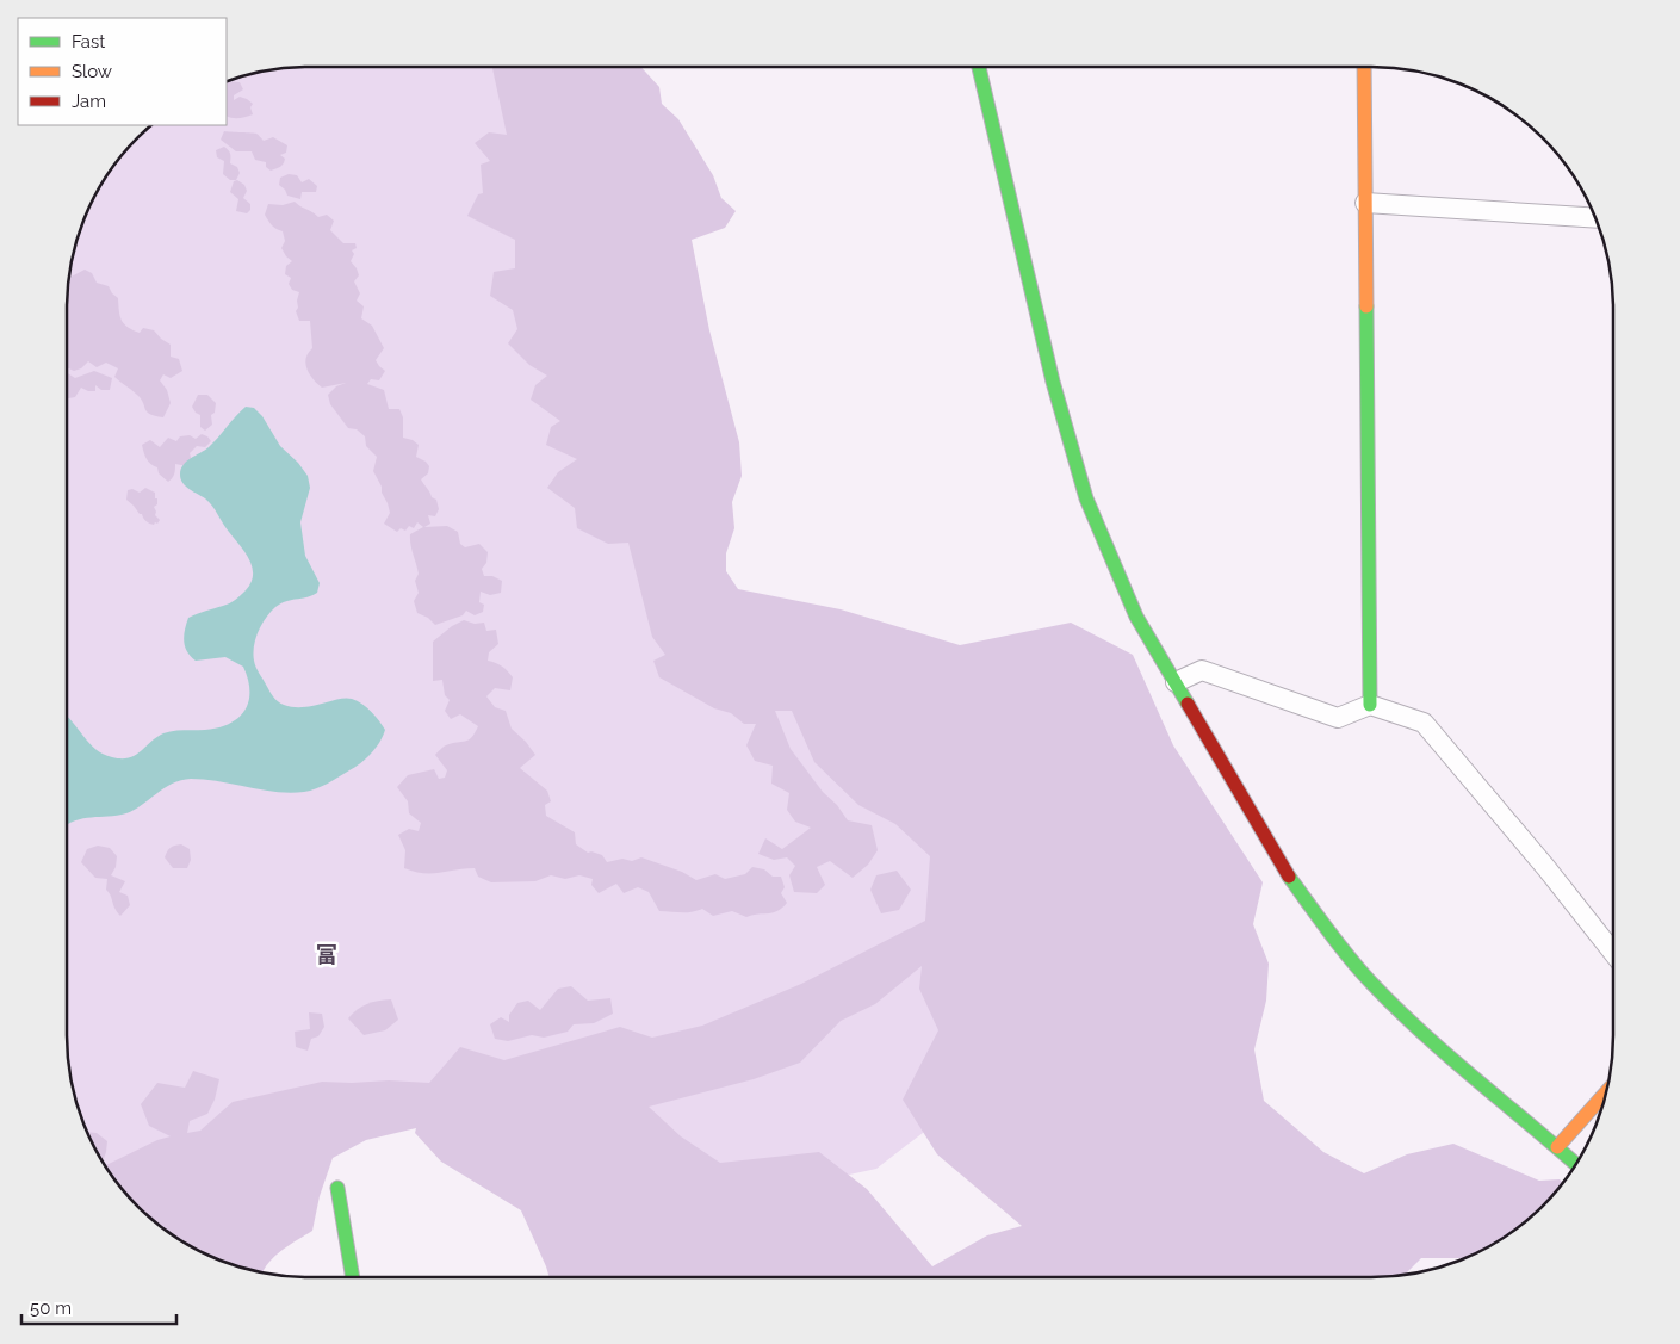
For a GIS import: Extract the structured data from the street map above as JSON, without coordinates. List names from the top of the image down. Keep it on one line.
{"districts":["富"],"legend":["Fast","Slow","Jam"],"scale_bar":"50 m"}
